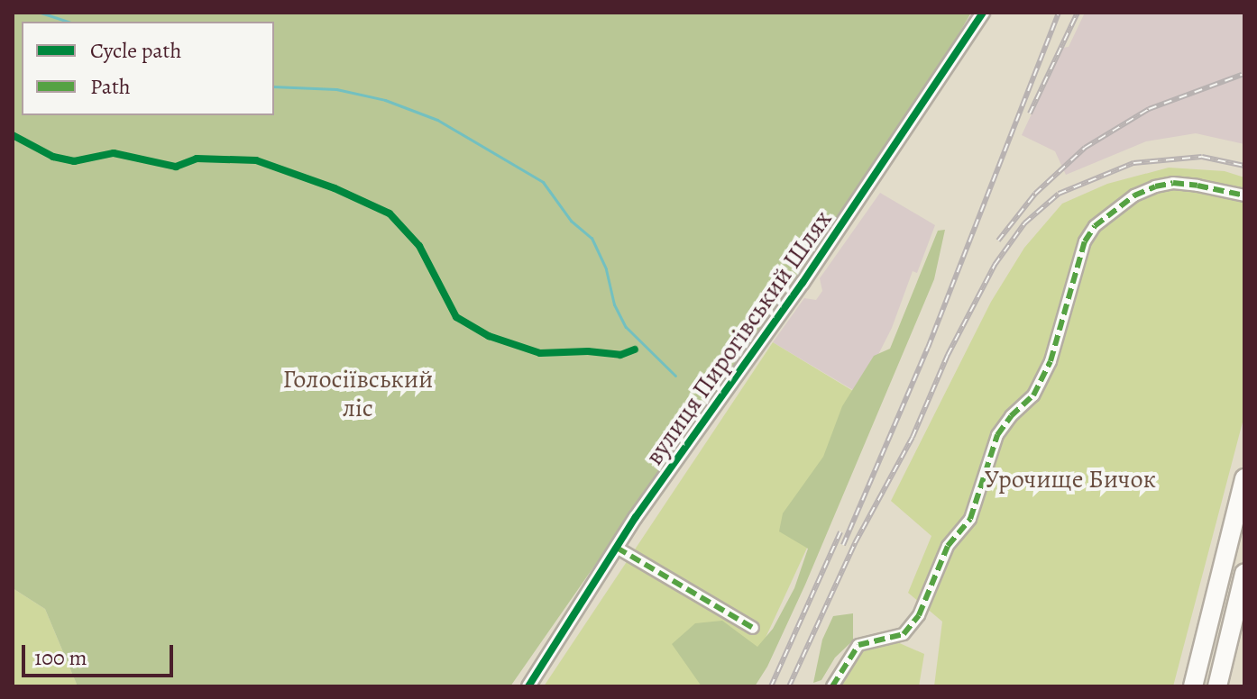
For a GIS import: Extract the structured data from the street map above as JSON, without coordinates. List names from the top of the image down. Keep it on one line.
{"streets":{"street":["вулиця Пирогівський Шлях"]},"parks":["Голосіївський ліс","Урочище Бичок"],"legend":["Cycle path","Path"],"scale_bar":"100 m"}
